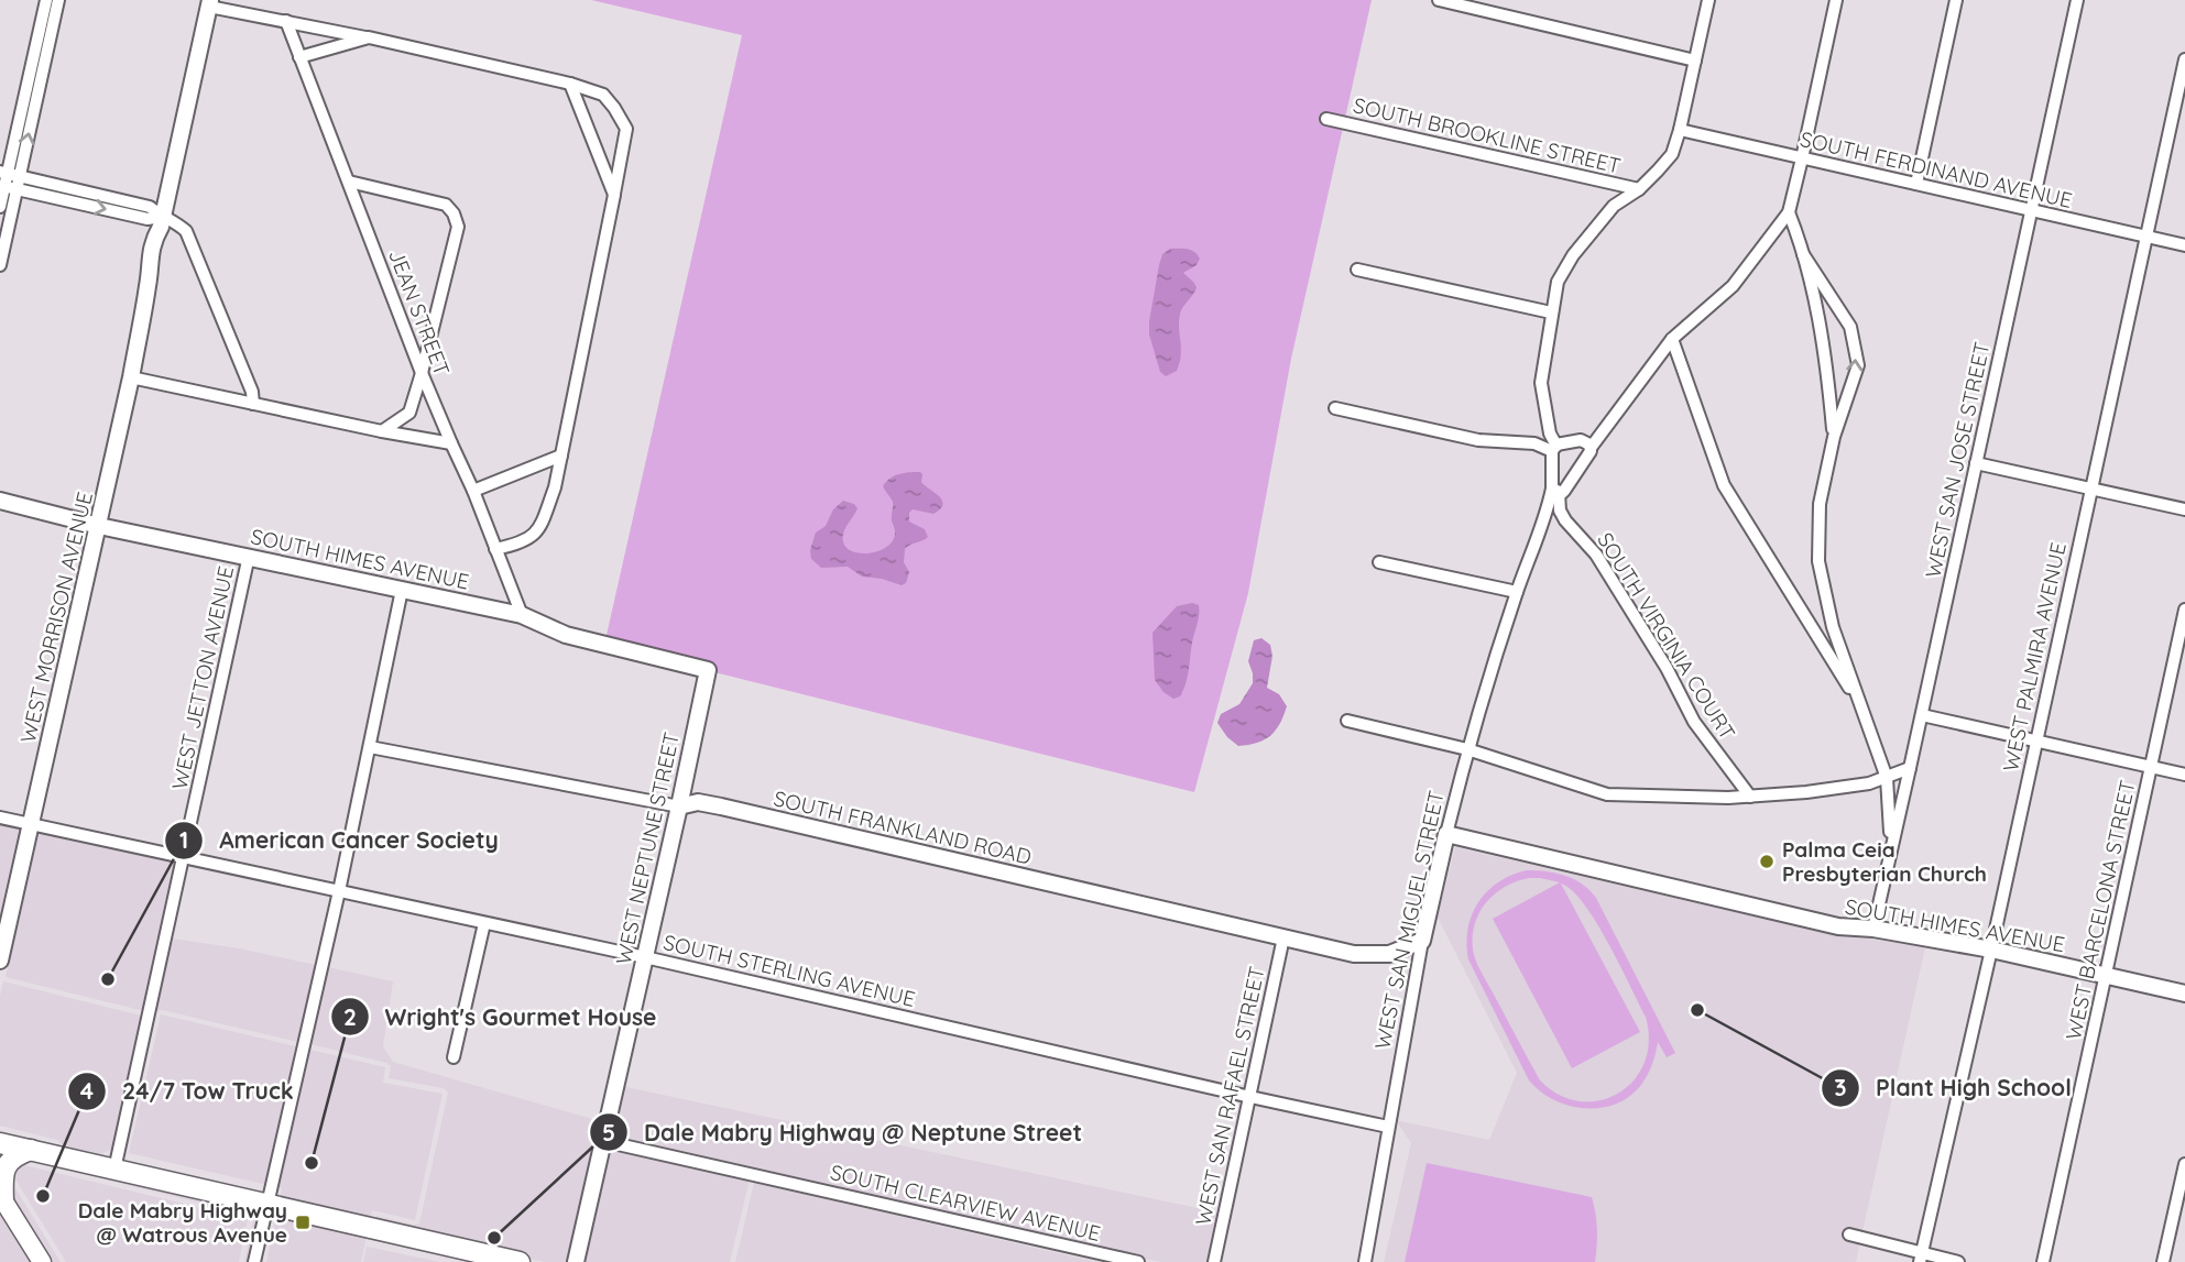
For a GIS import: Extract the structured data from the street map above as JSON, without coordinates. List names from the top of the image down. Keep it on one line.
{"streets":{"street":["SOUTH BROOKLINE STREET","SOUTH FERDINAND AVENUE","JEAN STREET","WEST SAN JOSE STREET","SOUTH HIMES AVENUE","WEST MORRISON AVENUE","SOUTH VIRGINIA COURT","WEST PALMIRA AVENUE","WEST JETTON AVENUE","SOUTH FRANKLAND ROAD","WEST NEPTUNE STREET","WEST BARCELONA STREET","WEST SAN MIGUEL STREET","SOUTH STERLING AVENUE","WEST SAN RAFAEL STREET","SOUTH CLEARVIEW AVENUE"]},"crossings":[["SOUTH FERDINAND AVENUE","WEST SAN JOSE STREET"],["SOUTH FERDINAND AVENUE","WEST PALMIRA AVENUE"],["JEAN STREET","SOUTH HIMES AVENUE"],["WEST SAN JOSE STREET","SOUTH HIMES AVENUE"],["SOUTH HIMES AVENUE","WEST MORRISON AVENUE"],["SOUTH HIMES AVENUE","WEST PALMIRA AVENUE"],["SOUTH HIMES AVENUE","WEST JETTON AVENUE"],["SOUTH HIMES AVENUE","WEST NEPTUNE STREET"],["SOUTH HIMES AVENUE","WEST BARCELONA STREET"],["SOUTH HIMES AVENUE","WEST SAN MIGUEL STREET"],["WEST MORRISON AVENUE","SOUTH STERLING AVENUE"],["SOUTH VIRGINIA COURT","WEST SAN MIGUEL STREET"],["WEST JETTON AVENUE","SOUTH STERLING AVENUE"],["SOUTH FRANKLAND ROAD","WEST NEPTUNE STREET"],["SOUTH FRANKLAND ROAD","WEST SAN MIGUEL STREET"],["SOUTH FRANKLAND ROAD","WEST SAN RAFAEL STREET"],["WEST NEPTUNE STREET","SOUTH STERLING AVENUE"],["WEST NEPTUNE STREET","SOUTH CLEARVIEW AVENUE"],["WEST SAN MIGUEL STREET","SOUTH STERLING AVENUE"],["SOUTH STERLING AVENUE","WEST SAN RAFAEL STREET"]],"places":{"other":["Palma Ceia Presbyterian Church","American Cancer Society","Plant High School","Wright's Gourmet House","24/7 Tow Truck","Dale Mabry Highway @ Neptune Street"],"transit":["Dale Mabry Highway @ Watrous Avenue"]}}
